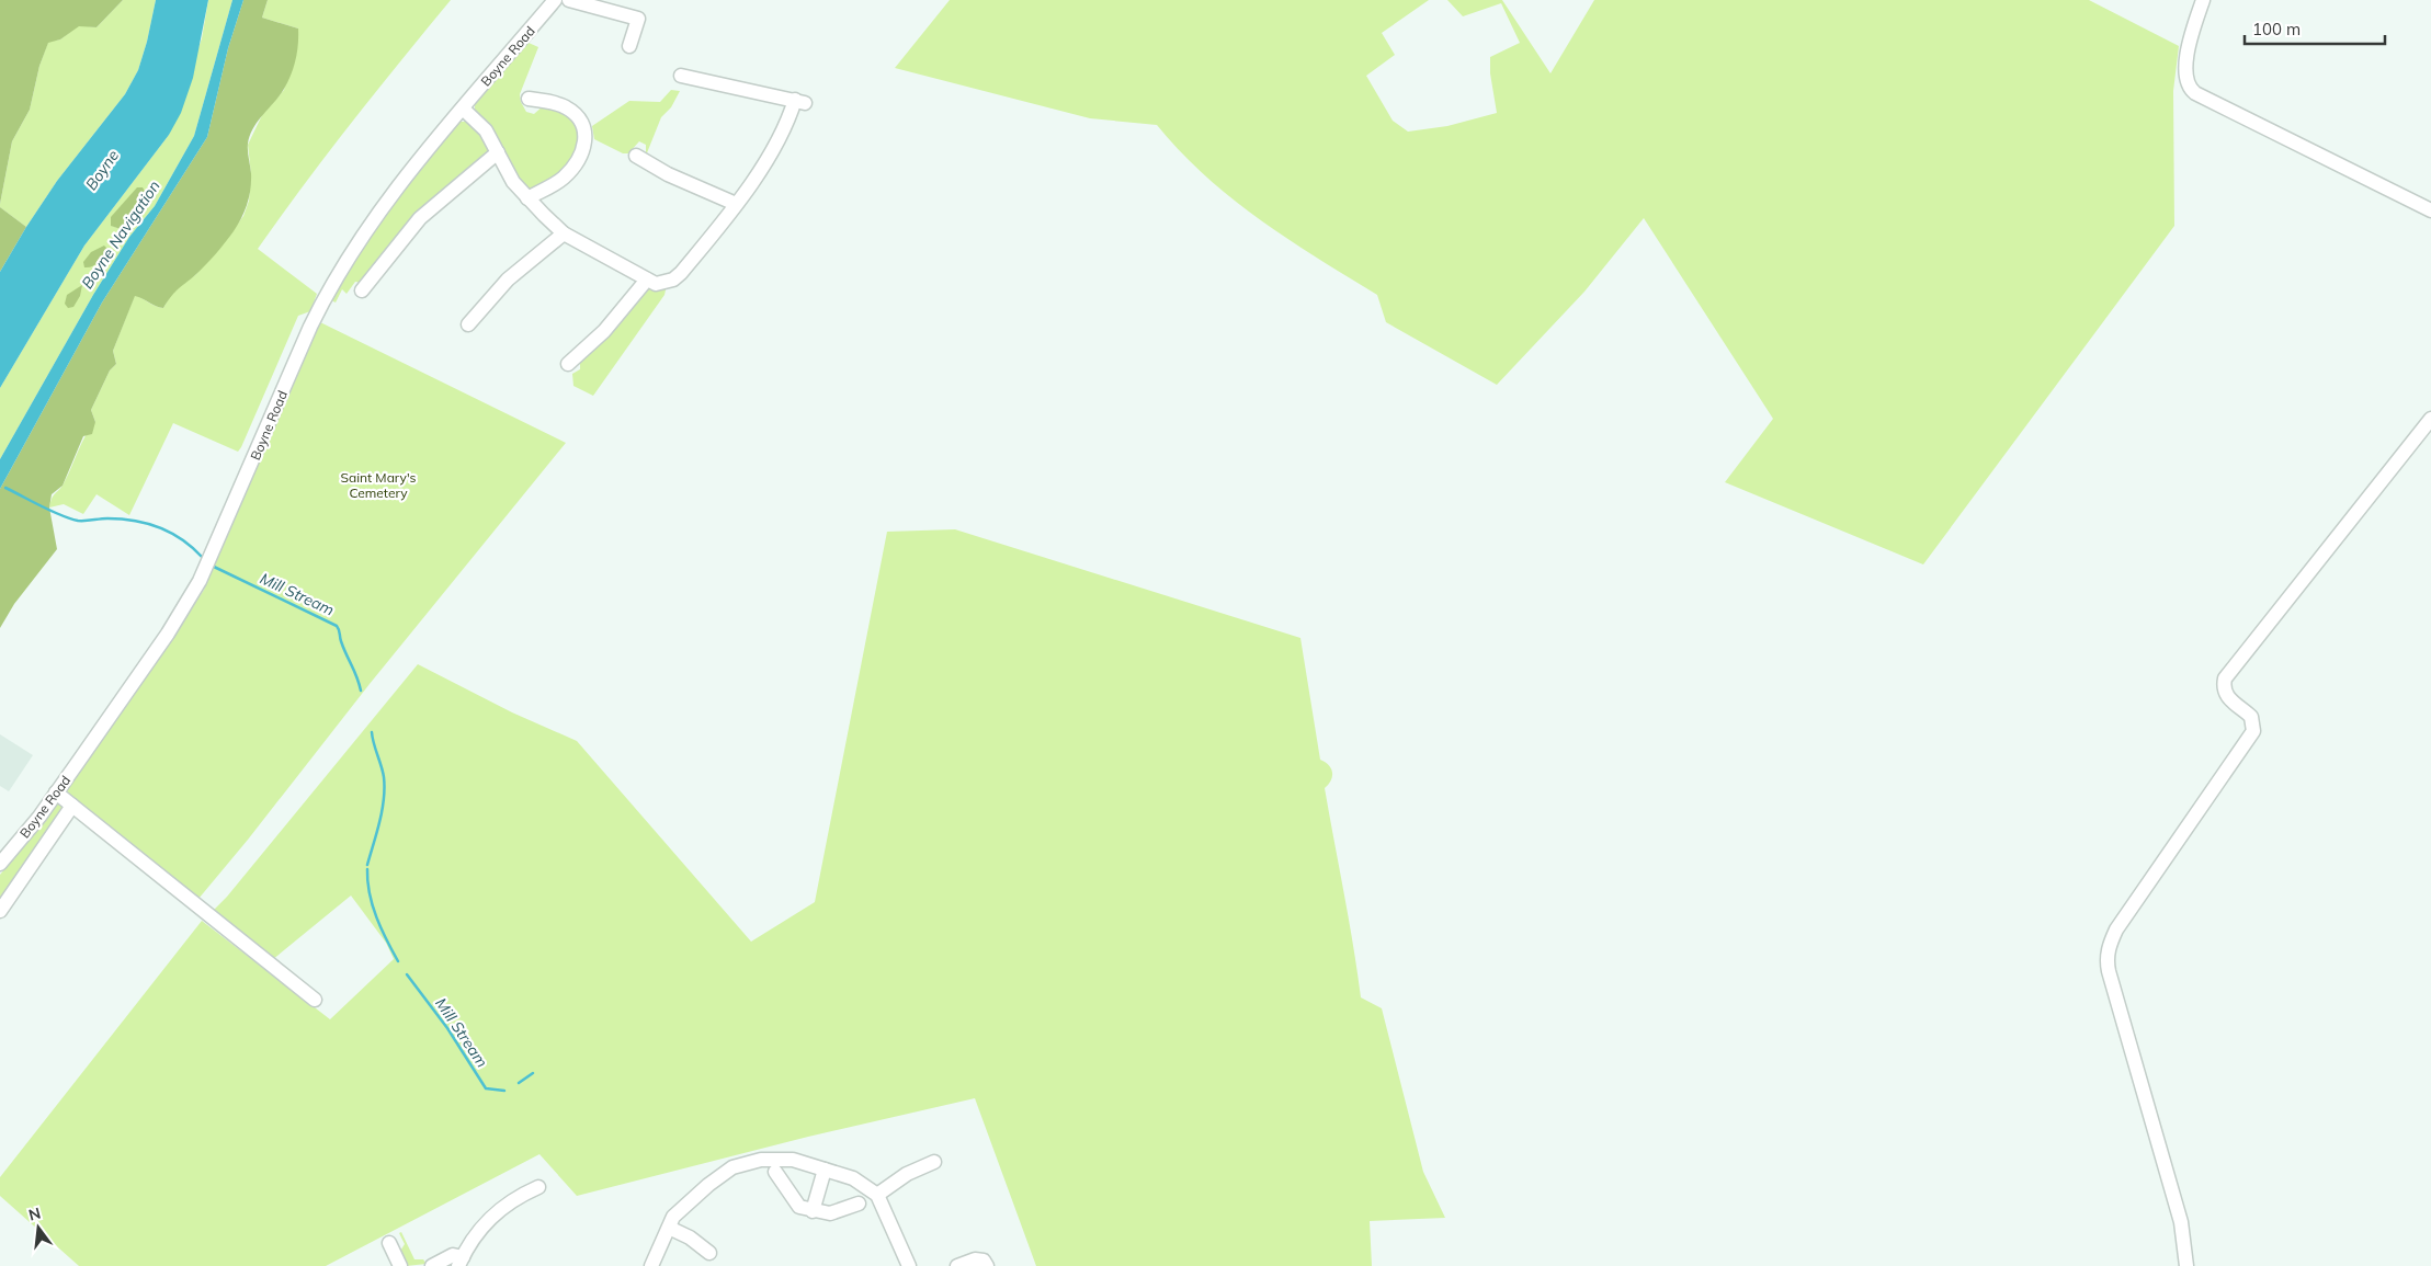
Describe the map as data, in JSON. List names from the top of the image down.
{
  "streets": {
    "street": ["Boyne Road"]
  },
  "water": ["Boyne", "Boyne Navigation", "Mill Stream"],
  "parks": ["Saint Mary's Cemetery"],
  "scale_bar": "100 m",
  "north": "top"
}
